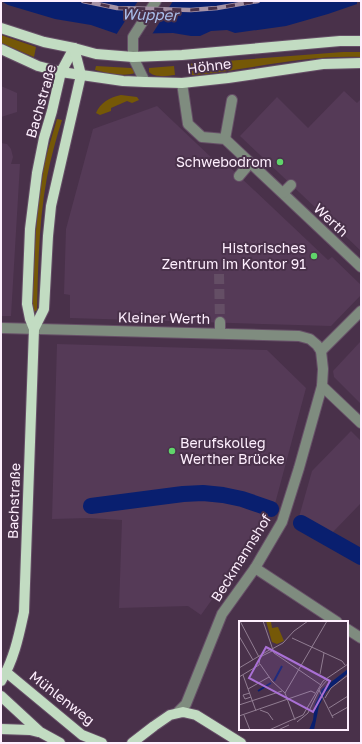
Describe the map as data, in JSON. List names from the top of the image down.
{
  "streets": {
    "main road": ["Höhne", "Bachstraße", "Mühlenweg"],
    "street": ["Werth", "Kleiner Werth", "Beckmannshof"]
  },
  "crossings": [
    ["Höhne", "Bachstraße"],
    ["Bachstraße", "Kleiner Werth"],
    ["Bachstraße", "Mühlenweg"],
    ["Kleiner Werth", "Beckmannshof"]
  ],
  "water": ["Wupper"],
  "places": ["Schwebodrom", "Historisches Zentrum im Kontor 91", "Berufskolleg Werther Brücke"]
}
